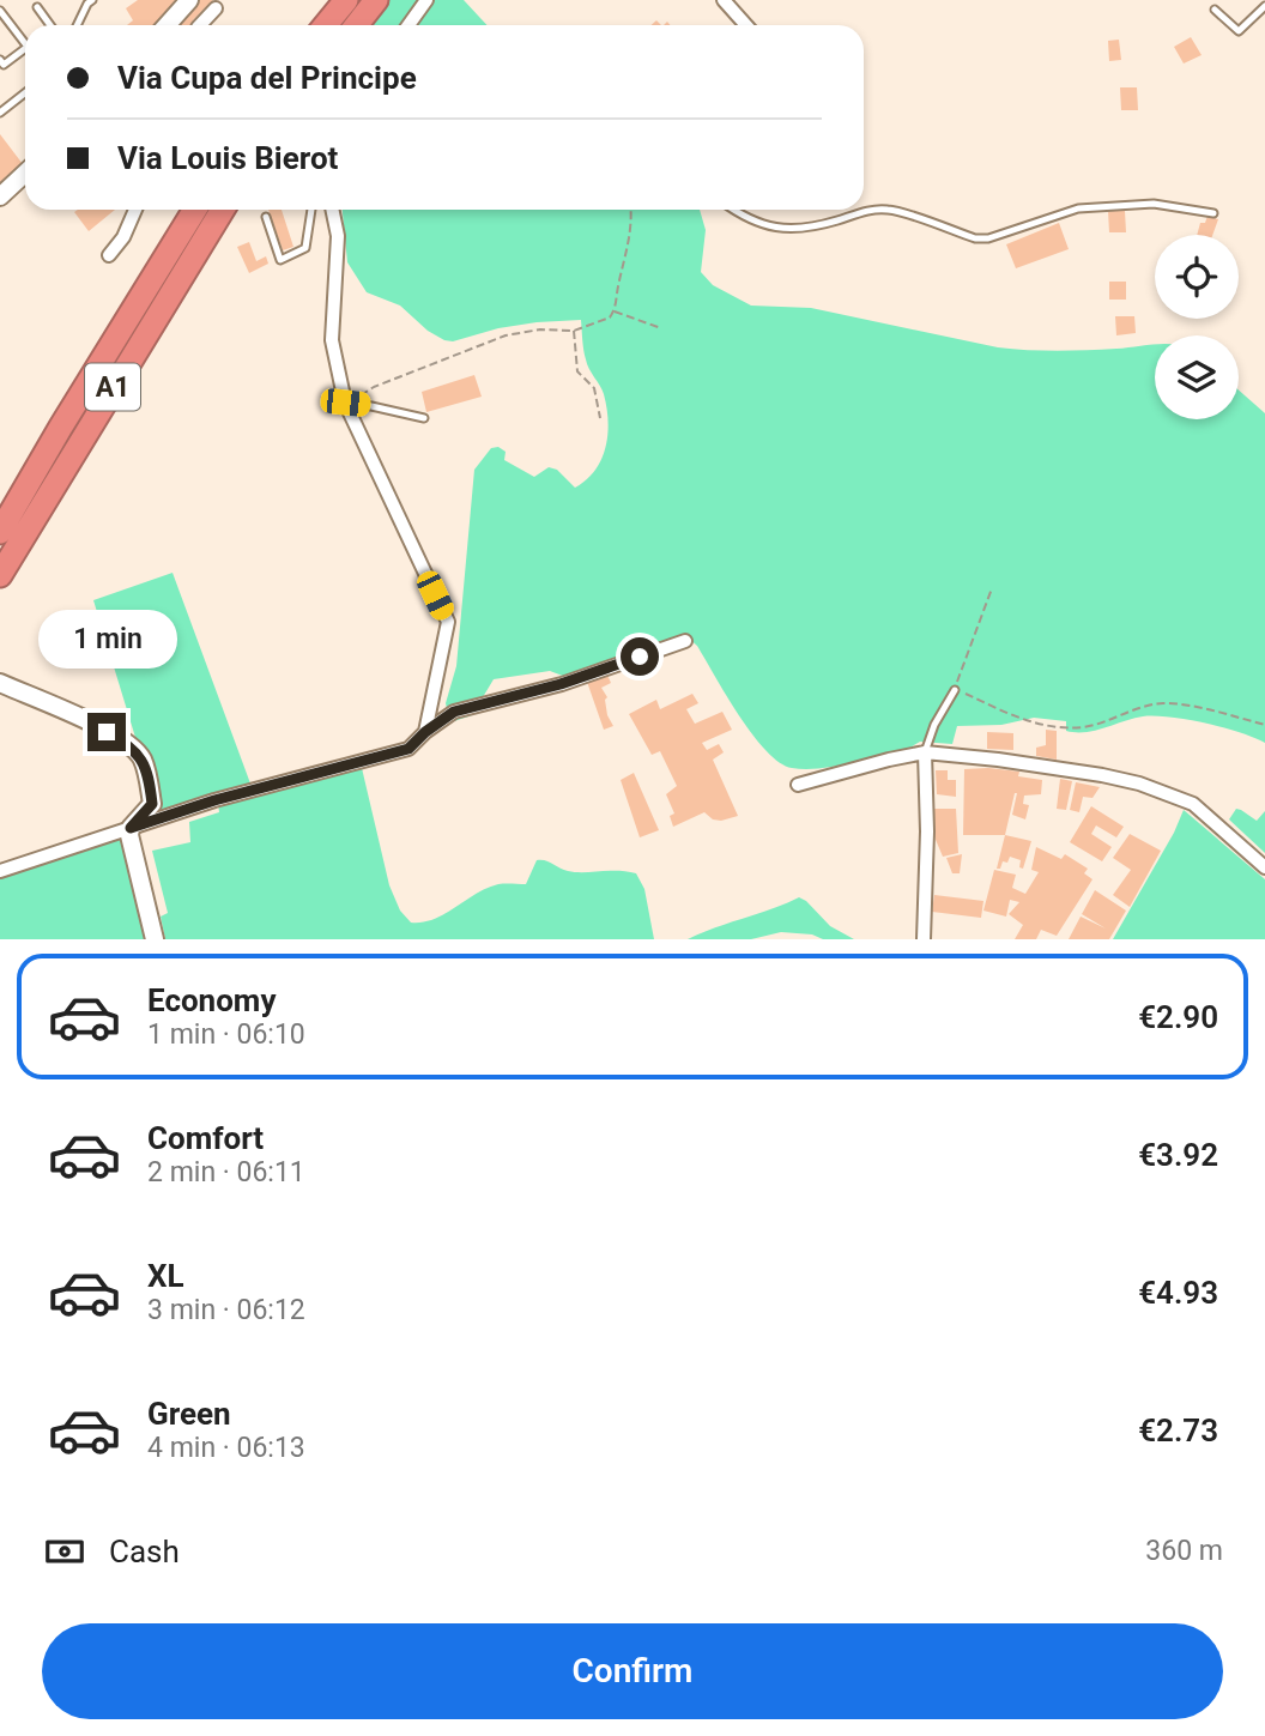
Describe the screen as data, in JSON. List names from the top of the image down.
{
  "streets": {
    "highway": ["A1"]
  },
  "page": {
    "banner": ["Via Cupa del Principe", "Via Louis Bierot"],
    "bubble": "1 min",
    "list": [
      {
        "name": "Economy",
        "note": "1 min · 06:10",
        "value": "€2.90"
      },
      {
        "name": "Comfort",
        "note": "2 min · 06:11",
        "value": "€3.92"
      },
      {
        "name": "XL",
        "note": "3 min · 06:12",
        "value": "€4.93"
      },
      {
        "name": "Green",
        "note": "4 min · 06:13",
        "value": "€2.73"
      }
    ],
    "pay": ["Cash", "360 m"],
    "buttons": "Confirm"
  }
}
